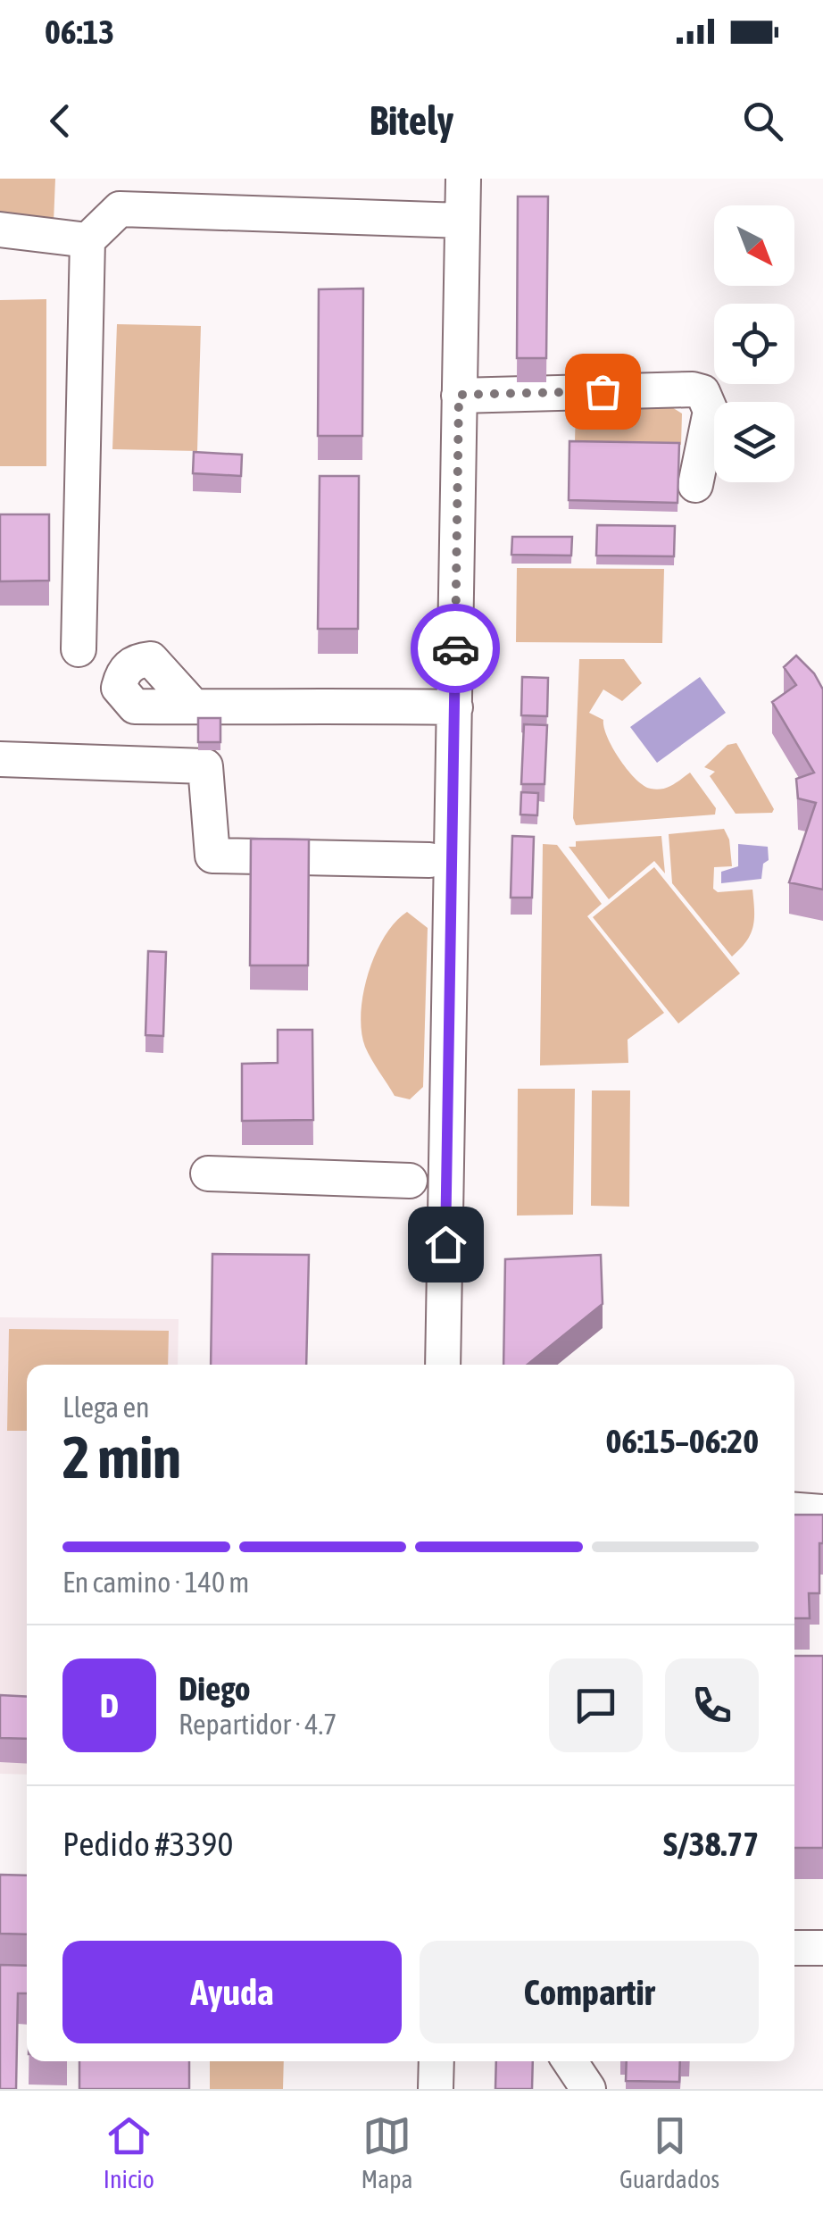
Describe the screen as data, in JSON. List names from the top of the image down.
{
  "north": "bottom right",
  "page": {
    "status": "06:13",
    "header": "Bitely",
    "heading": ["2 min", "Llega en", "06:15–06:20"],
    "panel": [
      "Diego",
      "Repartidor · 4.7",
      "Pedido #3390",
      "S/38.77"
    ],
    "bar": "En camino · 140 m",
    "round": "D",
    "buttons": ["Ayuda", "Compartir"],
    "tabs": ["Inicio", "Mapa", "Guardados"]
  }
}
